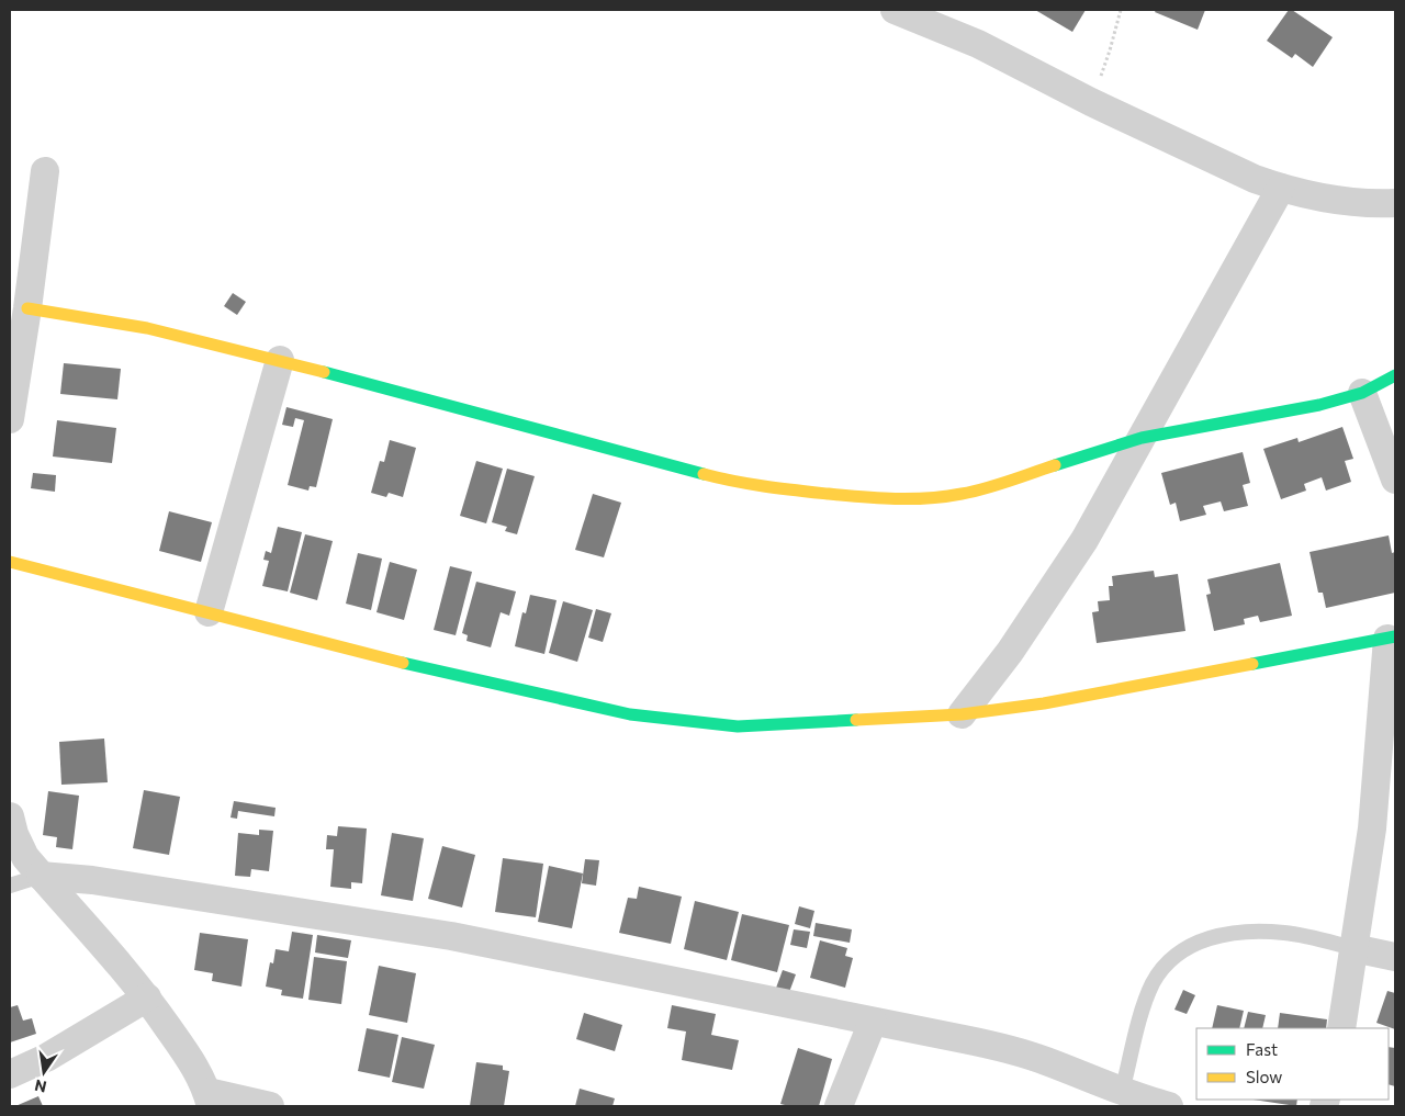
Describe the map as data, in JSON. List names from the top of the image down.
{
  "legend": ["Fast", "Slow"],
  "north": "bottom"
}
